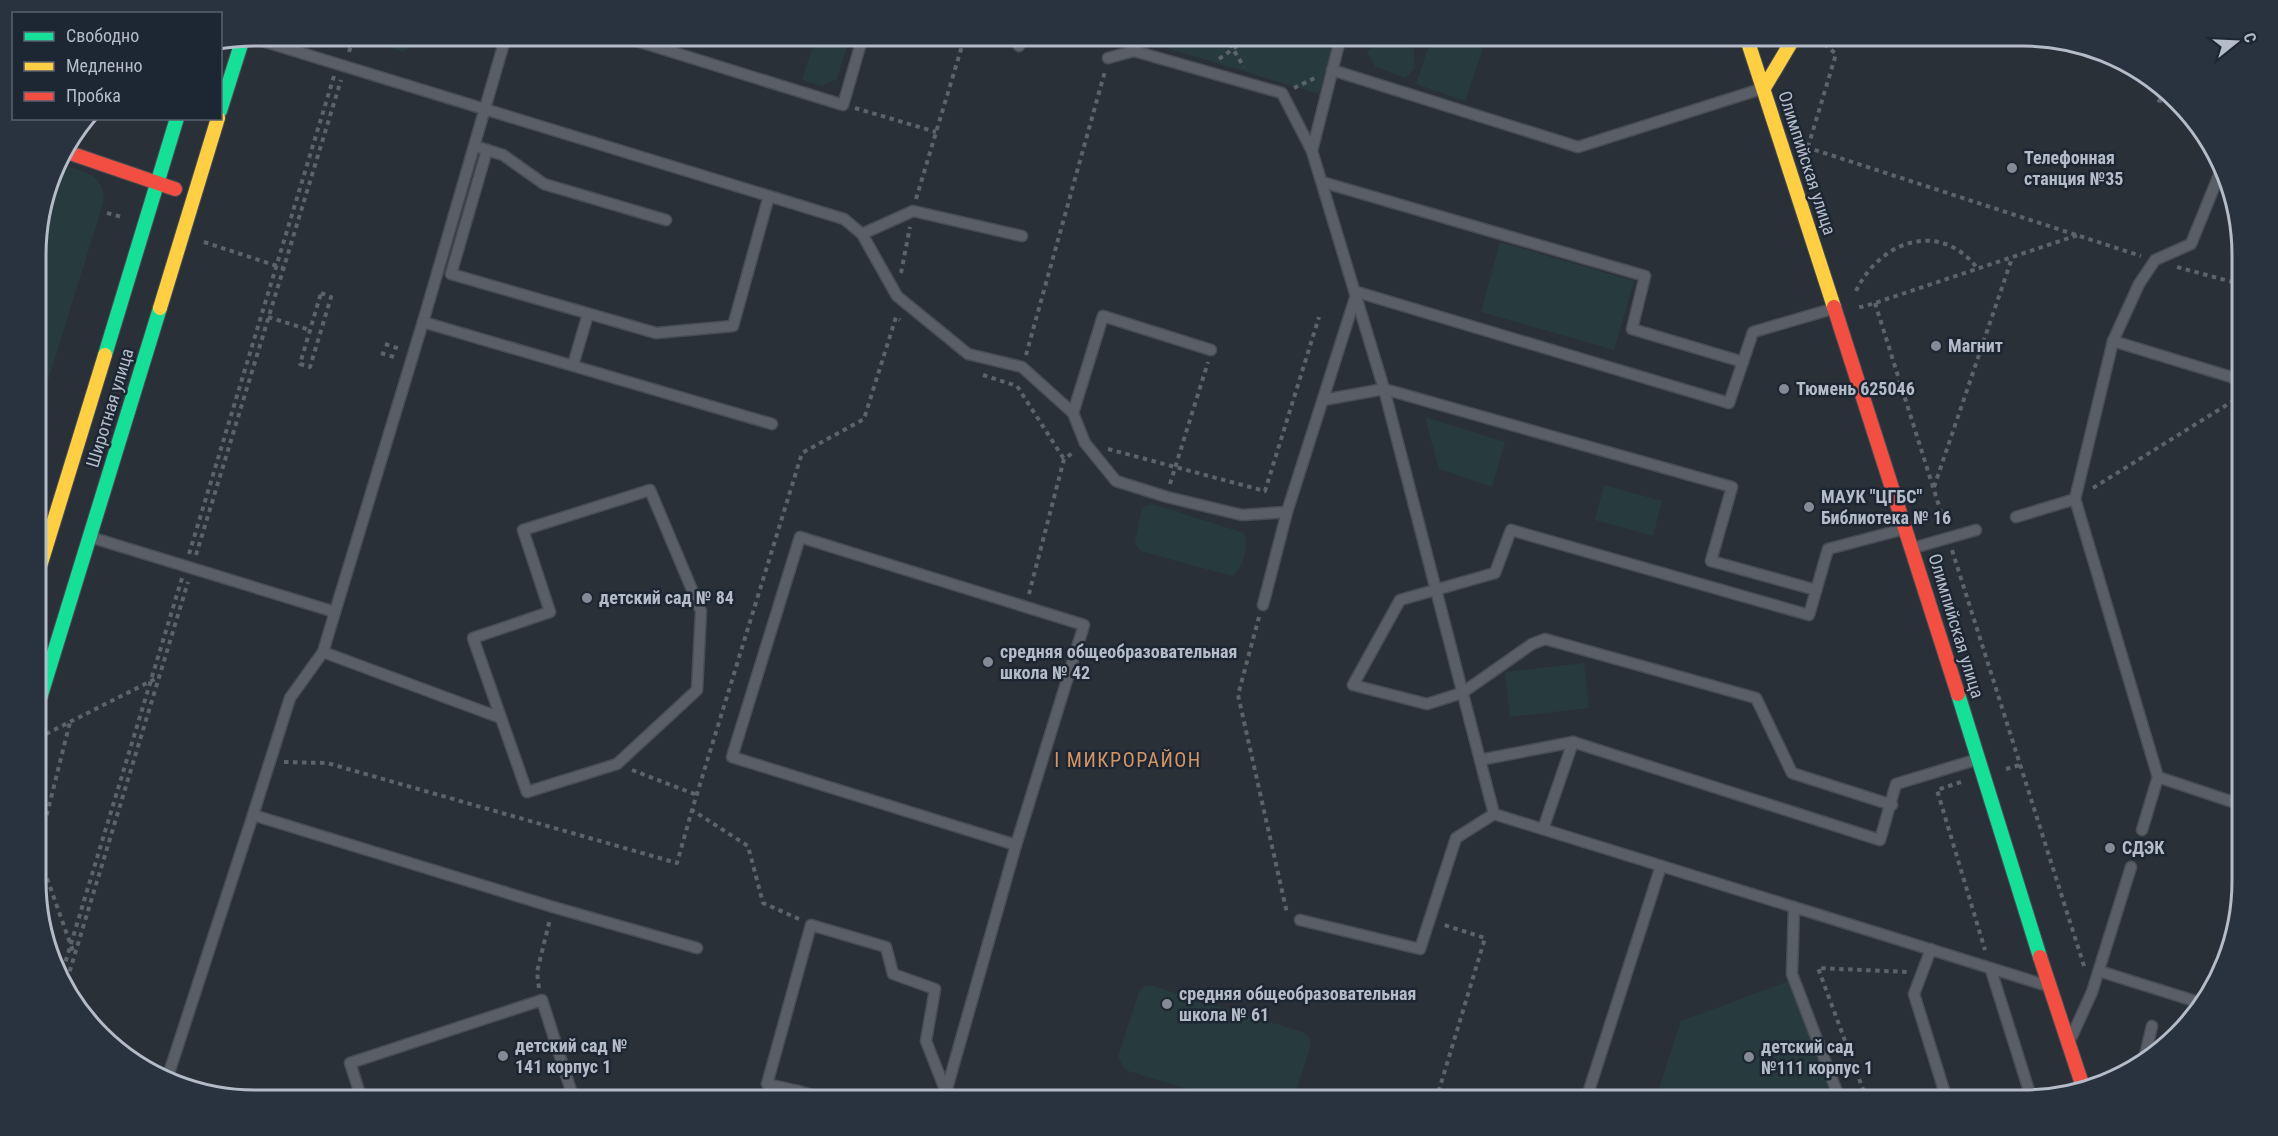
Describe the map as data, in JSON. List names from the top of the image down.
{
  "streets": {
    "street": ["Олимпийская улица", "Широтная улица"]
  },
  "districts": ["I МИКРОРАЙОН"],
  "places": [
    "Телефонная станция №35",
    "Магнит",
    "Тюмень 625046",
    "МАУК \"ЦГБС\" Библиотека № 16",
    "детский сад № 84",
    "средняя общеобразовательная школа № 42",
    "СДЭК",
    "средняя общеобразовательная школа № 61",
    "детский сад № 141 корпус 1",
    "детский сад №111 корпус 1"
  ],
  "legend": ["Свободно", "Медленно", "Пробка"],
  "north": "right"
}
